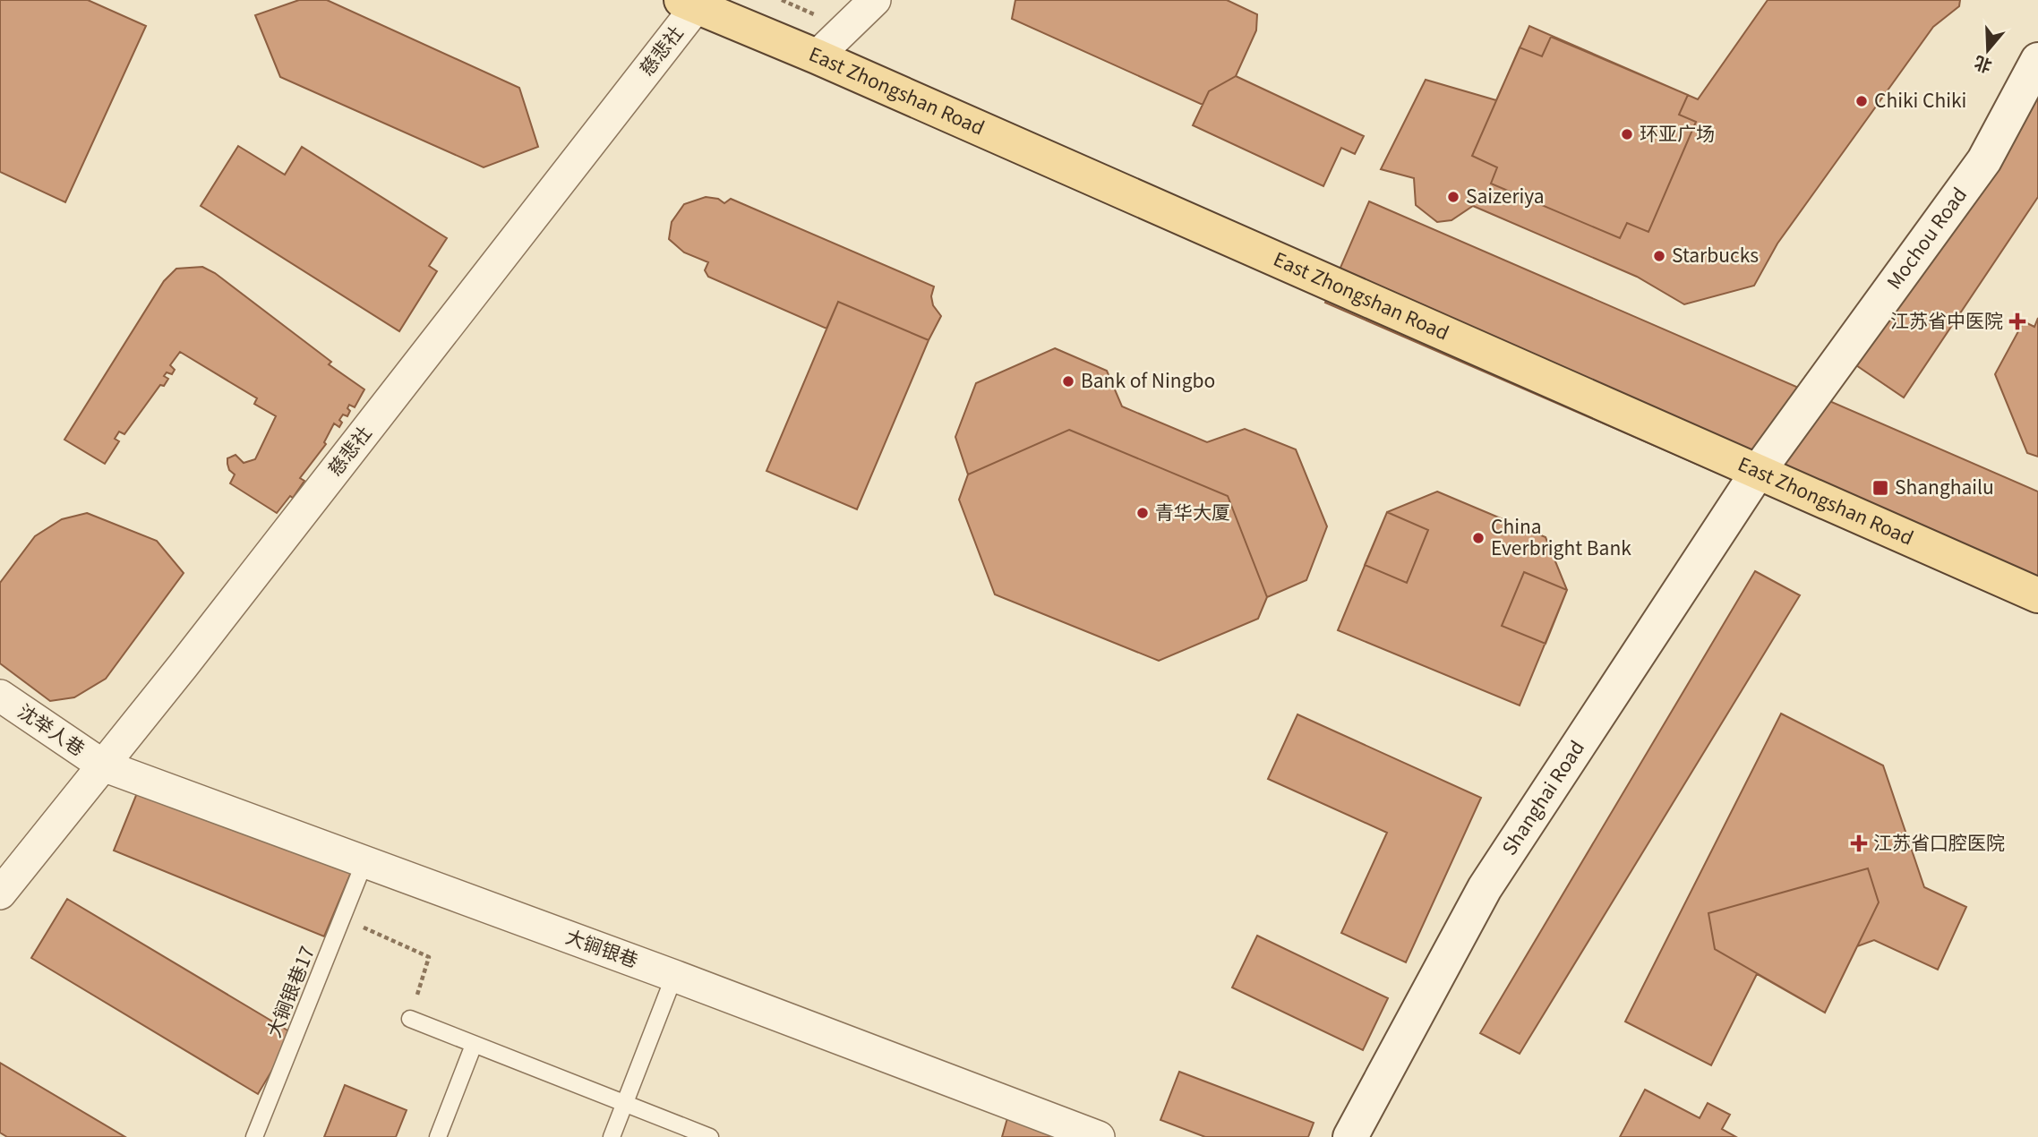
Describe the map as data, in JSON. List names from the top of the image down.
{
  "streets": {
    "main road": ["East Zhongshan Road", "Mochou Road", "Shanghai Road"],
    "street": ["慈悲社", "沈举人巷", "大锏银巷"],
    "lane": ["大锏银巷17"]
  },
  "crossings": [
    ["慈悲社", "East Zhongshan Road"],
    ["慈悲社", "沈举人巷"],
    ["慈悲社", "大锏银巷"],
    ["East Zhongshan Road", "Mochou Road"],
    ["East Zhongshan Road", "Shanghai Road"],
    ["Mochou Road", "Shanghai Road"],
    ["沈举人巷", "大锏银巷"],
    ["大锏银巷", "大锏银巷17"]
  ],
  "places": {
    "other": [
      "Chiki Chiki",
      "环亚广场",
      "Saizeriya",
      "Starbucks",
      "Bank of Ningbo",
      "青华大厦",
      "China Everbright Bank"
    ],
    "health": ["江苏省中医院", "江苏省口腔医院"],
    "transit": ["Shanghailu"]
  },
  "north": "bottom"
}
